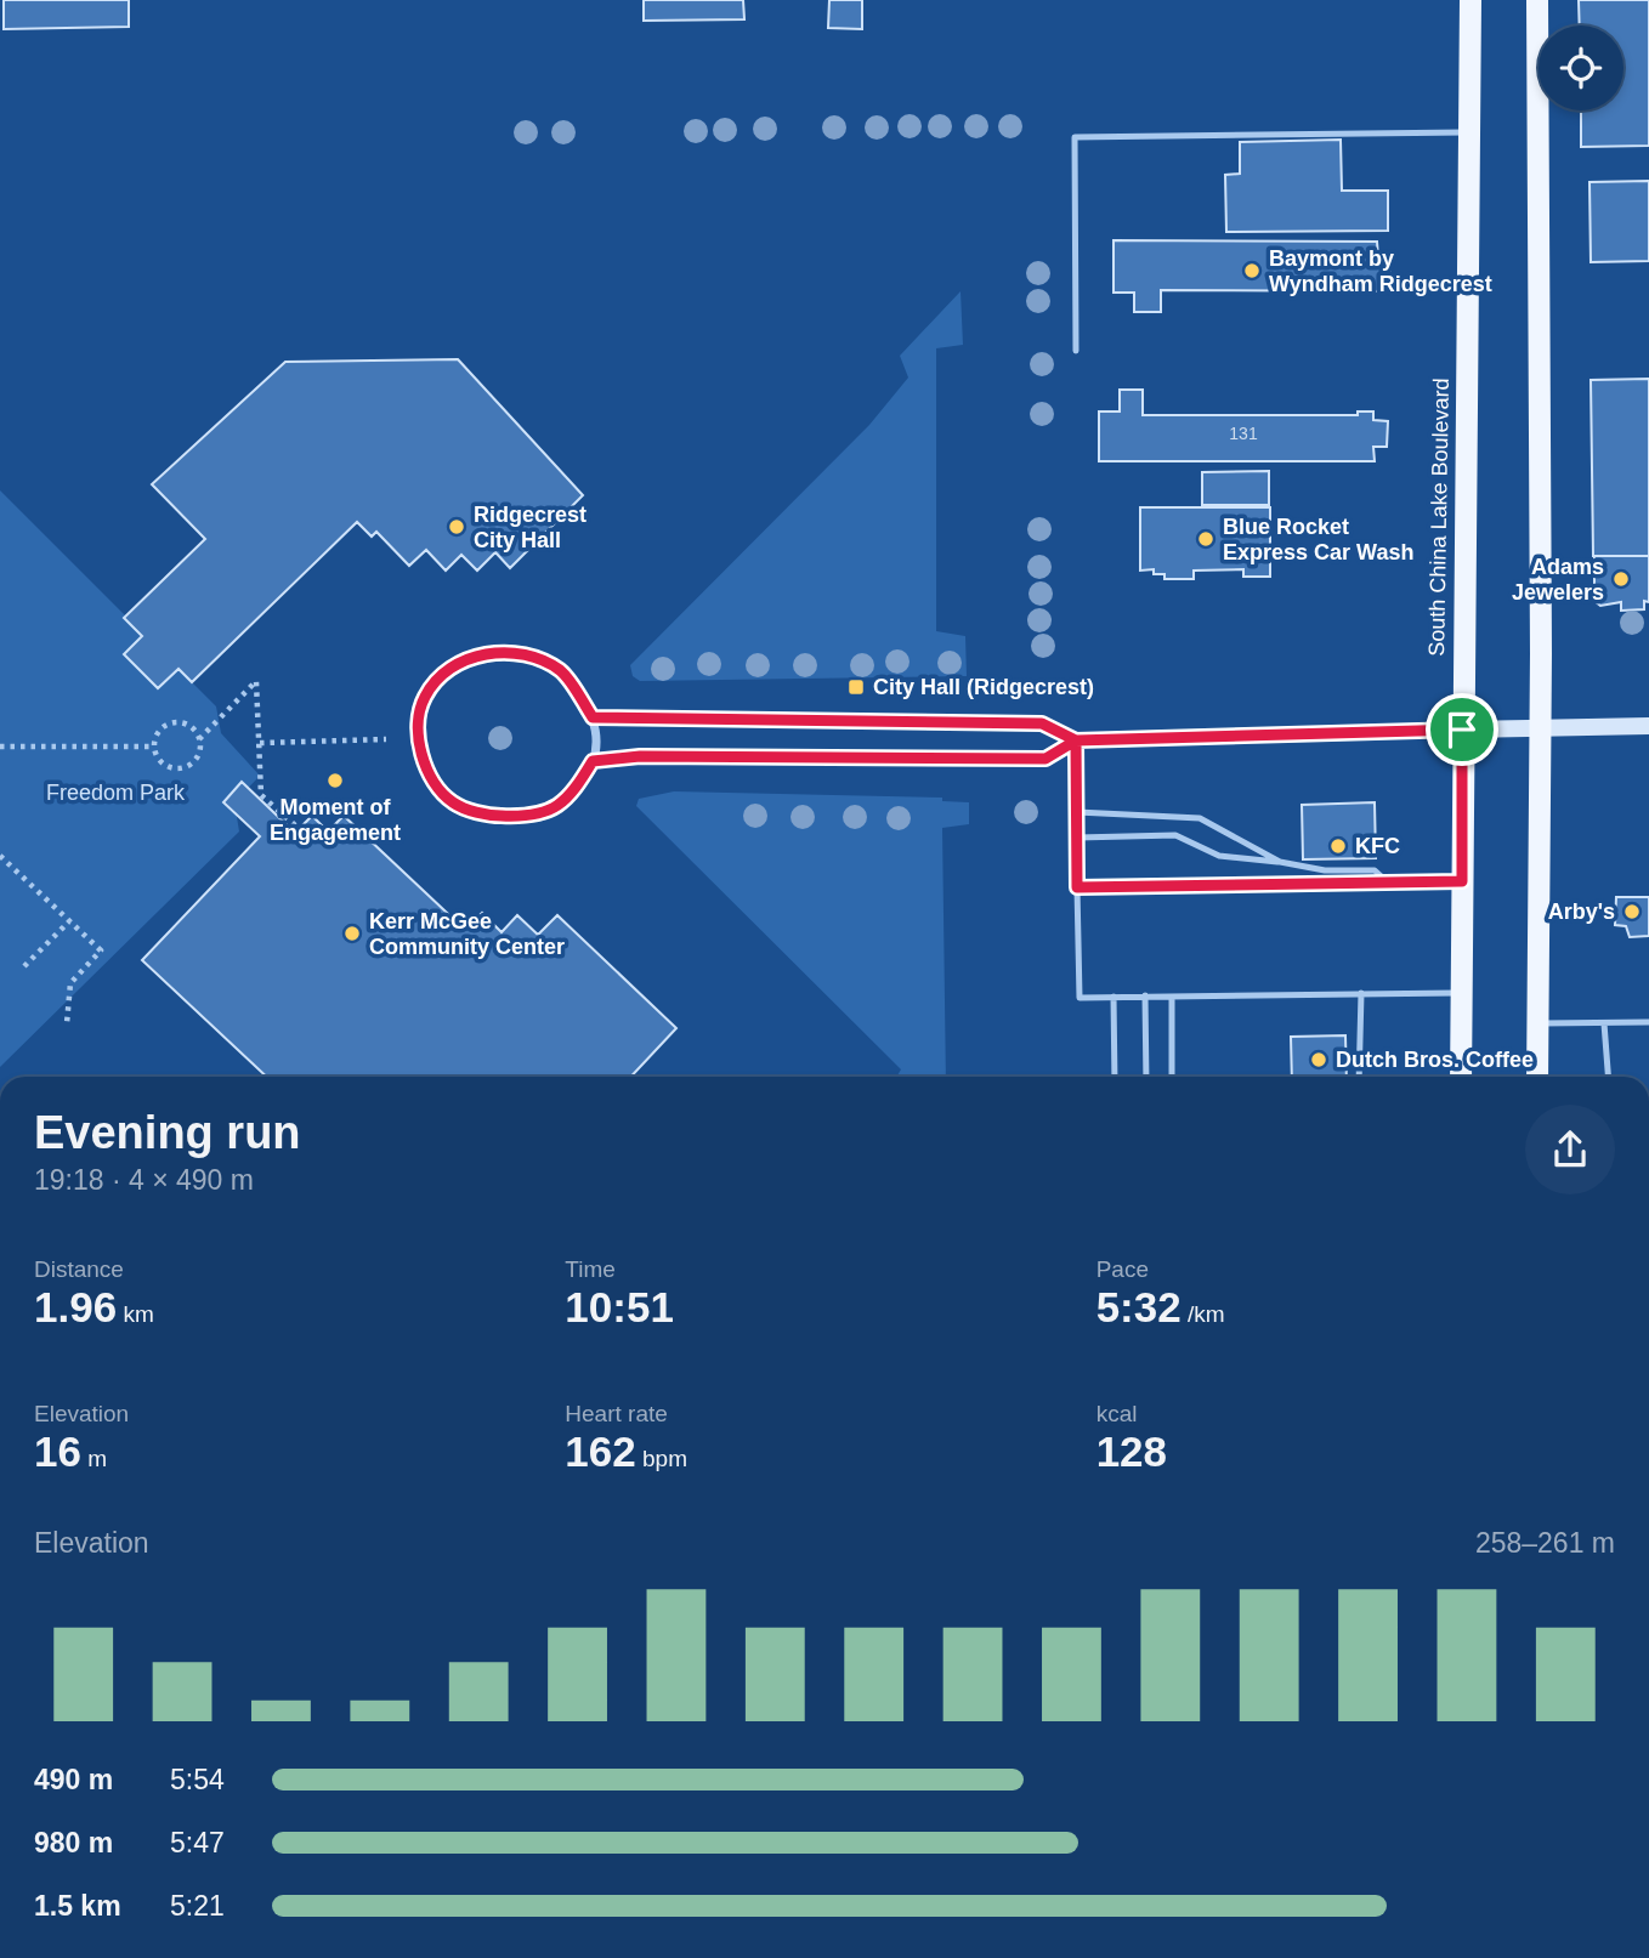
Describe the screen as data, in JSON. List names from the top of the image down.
{
  "streets": {
    "main road": ["South China Lake Boulevard"]
  },
  "parks": ["Freedom Park"],
  "places": {
    "other": [
      "Baymont by Wyndham Ridgecrest",
      "Ridgecrest City Hall",
      "Blue Rocket Express Car Wash",
      "Adams Jewelers",
      "Moment of Engagement",
      "KFC",
      "Arby's",
      "Kerr McGee Community Center",
      "Dutch Bros. Coffee"
    ],
    "transit": ["City Hall (Ridgecrest)"]
  },
  "house_numbers": ["131"],
  "page": {
    "heading": ["Evening run", "19:18 · 4 × 490 m"],
    "stats": [
      ["Distance", "1.96 km"],
      ["Time", "10:51"],
      ["Pace", "5:32 /km"],
      ["Elevation", "16 m"],
      ["Heart rate", "162 bpm"],
      ["kcal", "128"]
    ],
    "chart": ["Elevation", "258–261 m"],
    "list": [
      {
        "name": "490 m",
        "note": "5:54"
      },
      {
        "name": "980 m",
        "note": "5:47"
      },
      {
        "name": "1.5 km",
        "note": "5:21"
      }
    ]
  }
}
